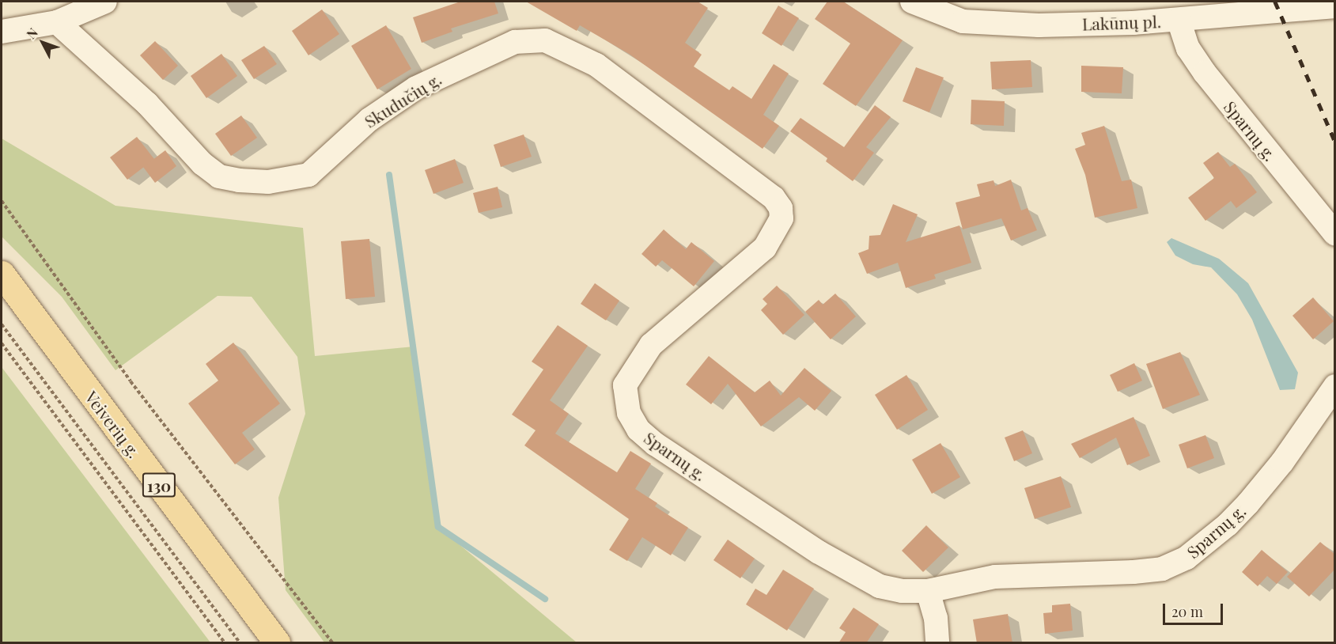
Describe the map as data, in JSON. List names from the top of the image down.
{
  "streets": {
    "main road": ["Veiverių g.", "130"],
    "street": ["Lakūnų pl.", "Skudučių g.", "Sparnų g."]
  },
  "crossings": [
    ["Lakūnų pl.", "Sparnų g."],
    ["Skudučių g.", "Sparnų g."]
  ],
  "scale_bar": "20 m",
  "north": "top left"
}
